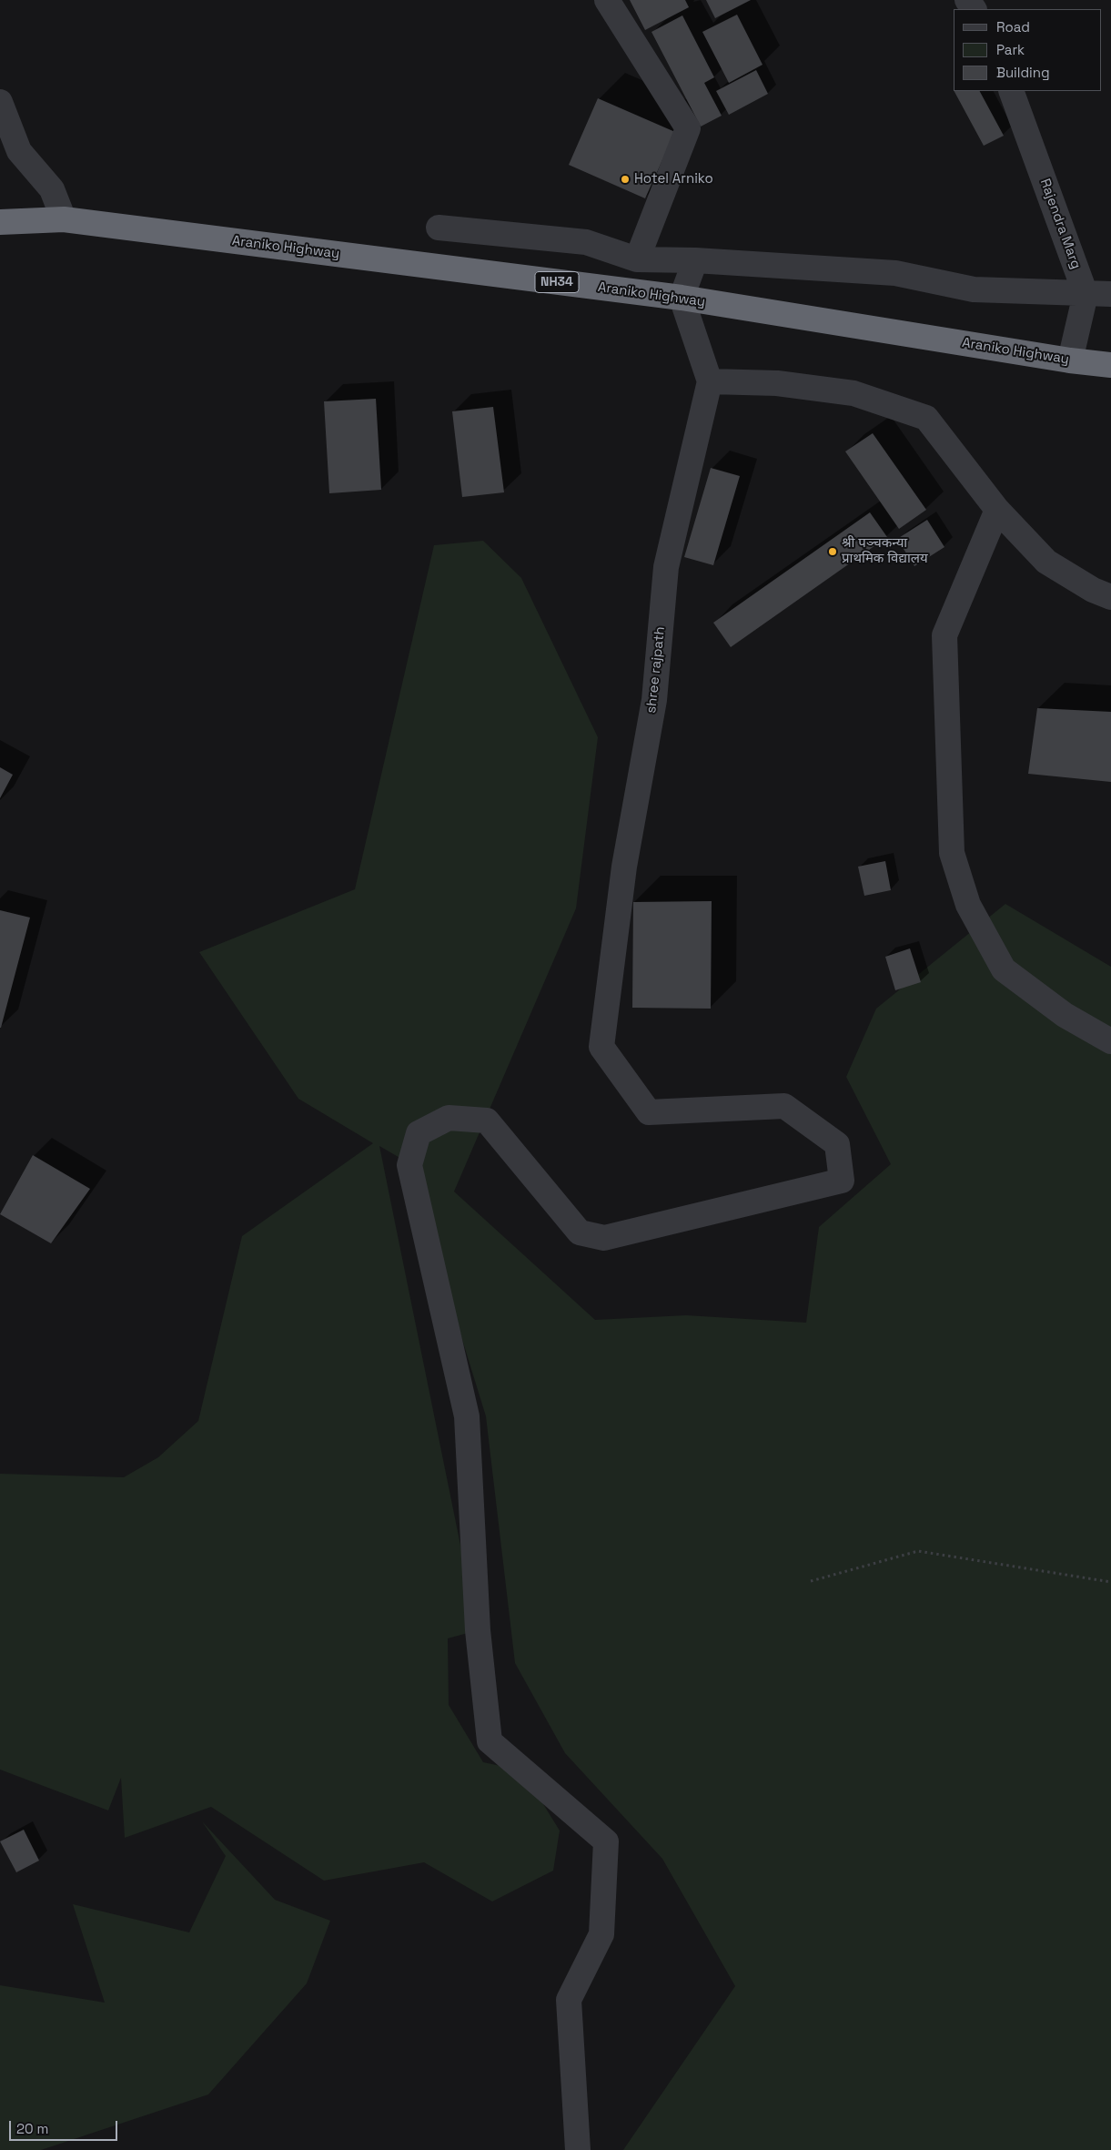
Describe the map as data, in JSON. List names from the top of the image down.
{
  "streets": {
    "highway": ["Araniko Highway", "NH34"],
    "street": ["Rajendra Marg", "shree rajpath"]
  },
  "places": ["Hotel Arniko", "श्री पञ्चकन्या प्राथमिक विद्यालय"],
  "legend": ["Road", "Park", "Building"],
  "scale_bar": "20 m"
}
